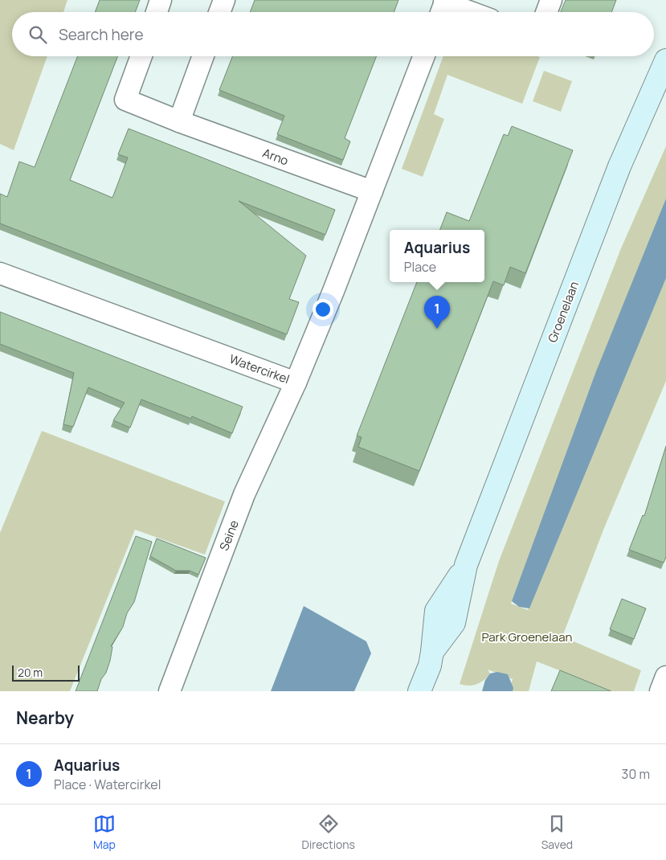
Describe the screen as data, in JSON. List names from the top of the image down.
{
  "streets": {
    "street": [
      "Arno",
      "Groenelaan",
      "Watercirkel",
      "Seine"
    ]
  },
  "crossings": [
    ["Arno", "Watercirkel"],
    ["Watercirkel", "Seine"]
  ],
  "parks": ["Park Groenelaan"],
  "scale_bar": "20 m",
  "page": {
    "search": "Search here",
    "popup": ["Aquarius", "Place"],
    "pins": "1",
    "scale": "20 m",
    "heading": "Nearby",
    "list": [
      {
        "mark": "1",
        "name": "Aquarius",
        "note": "Place · Watercirkel",
        "value": "30 m"
      }
    ],
    "nav": ["Map", "Directions", "Saved"]
  }
}
